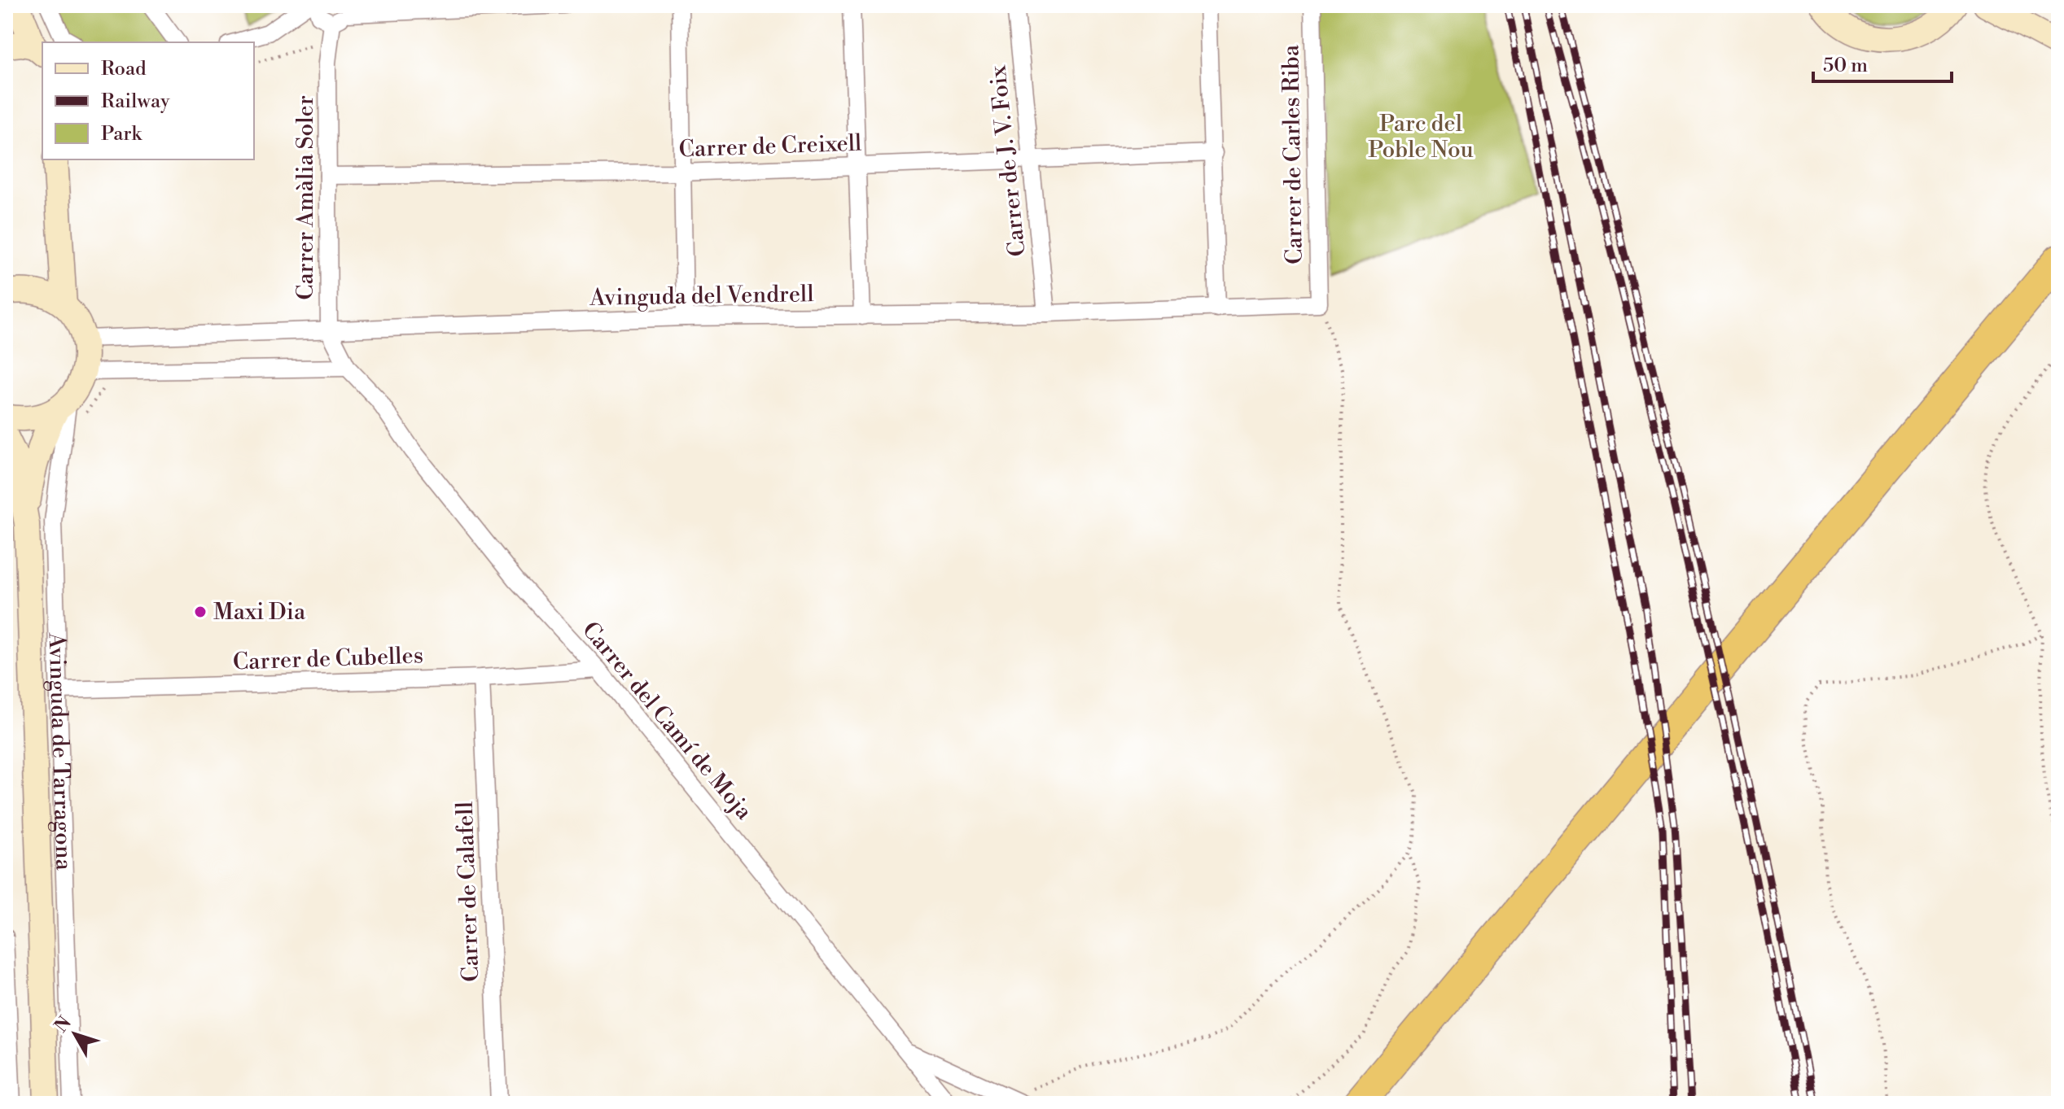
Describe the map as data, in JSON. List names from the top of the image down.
{
  "streets": {
    "street": [
      "Carrer de Creixell",
      "Carrer de Carles Riba",
      "Carrer de J. V. Foix",
      "Carrer Amàlia Soler",
      "Avinguda del Vendrell",
      "Carrer de Cubelles",
      "Carrer del Camí de Moja",
      "Avinguda de Tarragona",
      "Carrer de Calafell"
    ]
  },
  "crossings": [
    ["Carrer de Creixell", "Carrer de J. V. Foix"],
    ["Carrer de Creixell", "Carrer Amàlia Soler"],
    ["Carrer de Carles Riba", "Avinguda del Vendrell"],
    ["Carrer de J. V. Foix", "Avinguda del Vendrell"],
    ["Carrer Amàlia Soler", "Avinguda del Vendrell"],
    ["Carrer Amàlia Soler", "Carrer del Camí de Moja"],
    ["Carrer de Cubelles", "Carrer del Camí de Moja"],
    ["Carrer de Cubelles", "Avinguda de Tarragona"],
    ["Carrer de Cubelles", "Carrer de Calafell"]
  ],
  "parks": ["Parc del Poble Nou"],
  "places": ["Maxi Dia"],
  "legend": ["Road", "Railway", "Park"],
  "scale_bar": "50 m",
  "north": "top left"
}
